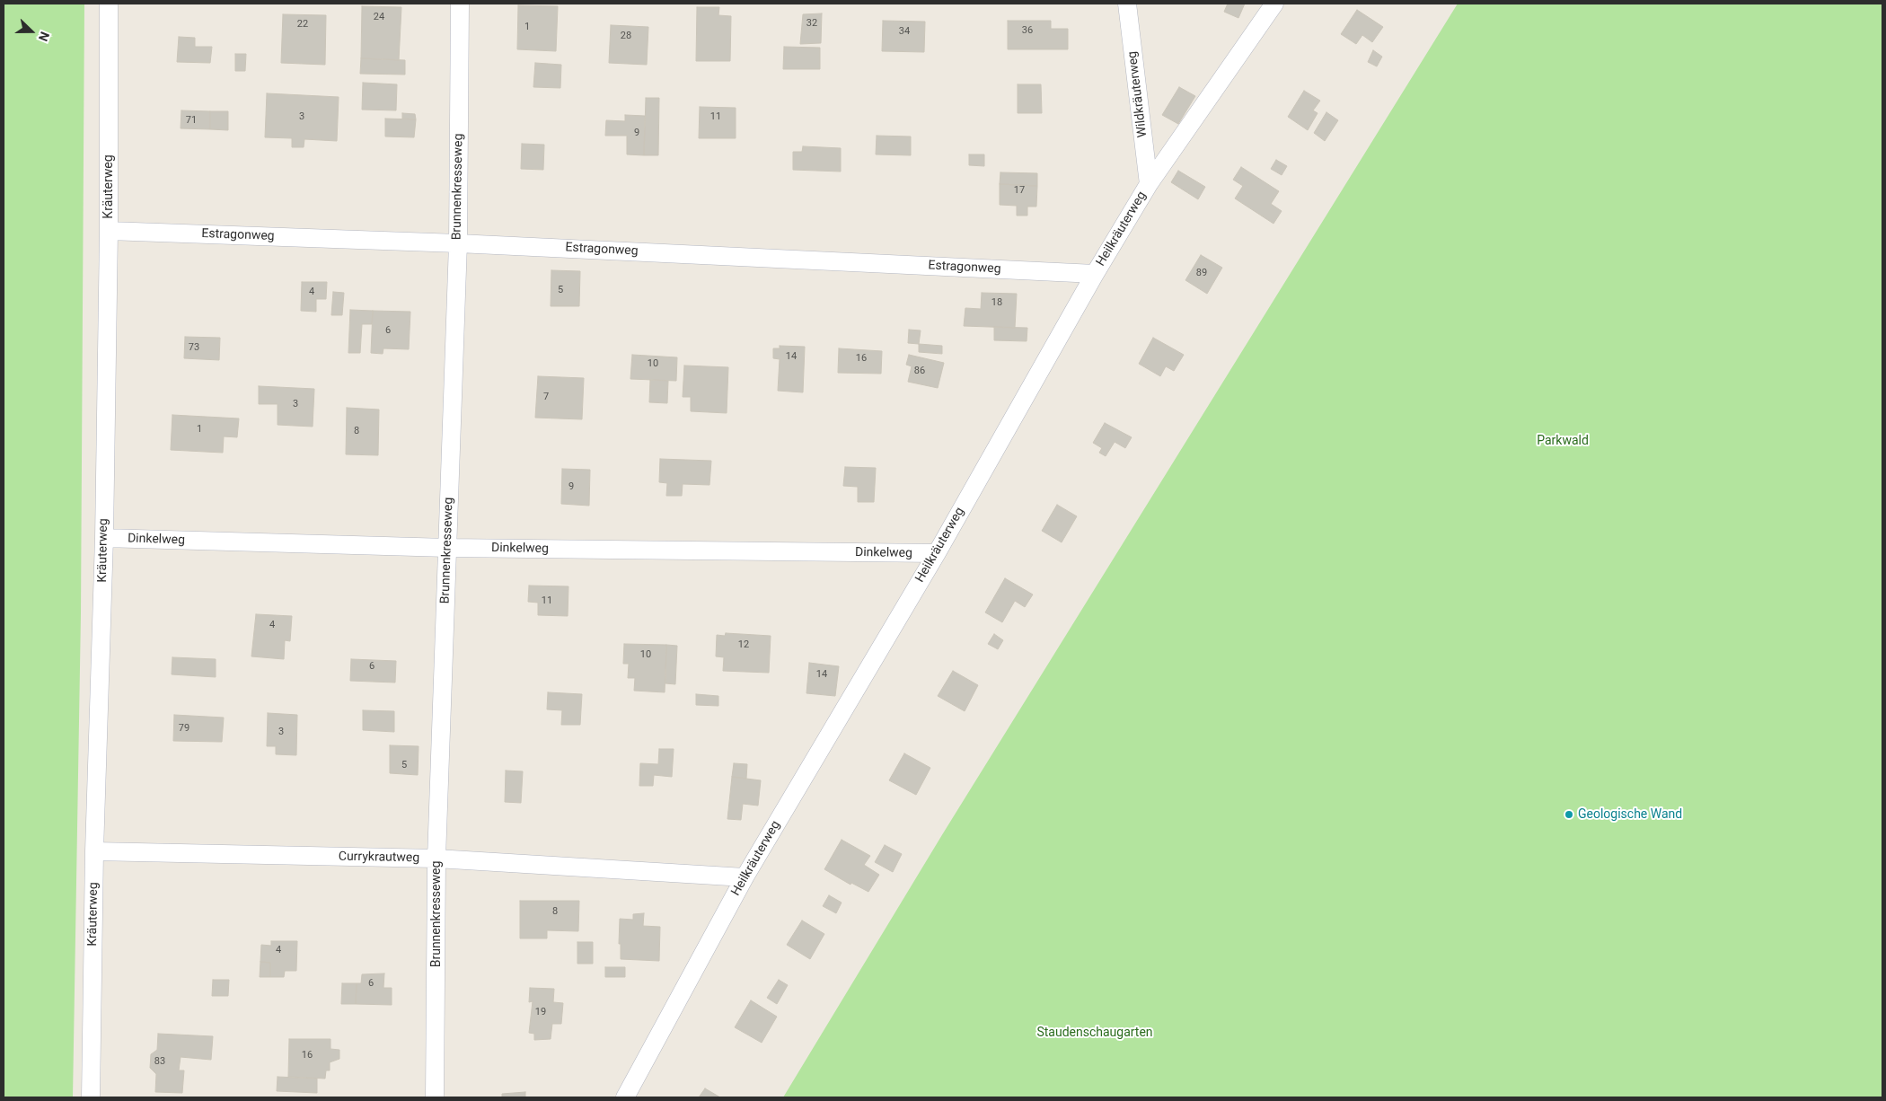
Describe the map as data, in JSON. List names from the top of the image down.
{
  "streets": {
    "lane": [
      "Wildkräuterweg",
      "Kräuterweg",
      "Brunnenkresseweg",
      "Heilkräuterweg",
      "Estragonweg",
      "Dinkelweg",
      "Currykrautweg"
    ]
  },
  "crossings": [
    ["Wildkräuterweg", "Heilkräuterweg"],
    ["Kräuterweg", "Estragonweg"],
    ["Kräuterweg", "Dinkelweg"],
    ["Kräuterweg", "Currykrautweg"],
    ["Brunnenkresseweg", "Estragonweg"],
    ["Brunnenkresseweg", "Dinkelweg"],
    ["Brunnenkresseweg", "Currykrautweg"],
    ["Heilkräuterweg", "Estragonweg"],
    ["Heilkräuterweg", "Dinkelweg"],
    ["Heilkräuterweg", "Currykrautweg"]
  ],
  "parks": ["Parkwald", "Staudenschaugarten"],
  "places": ["Geologische Wand"],
  "house_numbers": [
    "24",
    "32",
    "22",
    "1",
    "36",
    "34",
    "28",
    "3",
    "11",
    "71",
    "9",
    "17",
    "89",
    "5",
    "4",
    "18",
    "6",
    "73",
    "14",
    "16",
    "10",
    "86",
    "7",
    "3",
    "1",
    "8",
    "9",
    "11",
    "4",
    "12",
    "10",
    "6",
    "14",
    "79",
    "3",
    "5",
    "8",
    "4",
    "6",
    "19",
    "16",
    "83"
  ],
  "north": "right"
}
